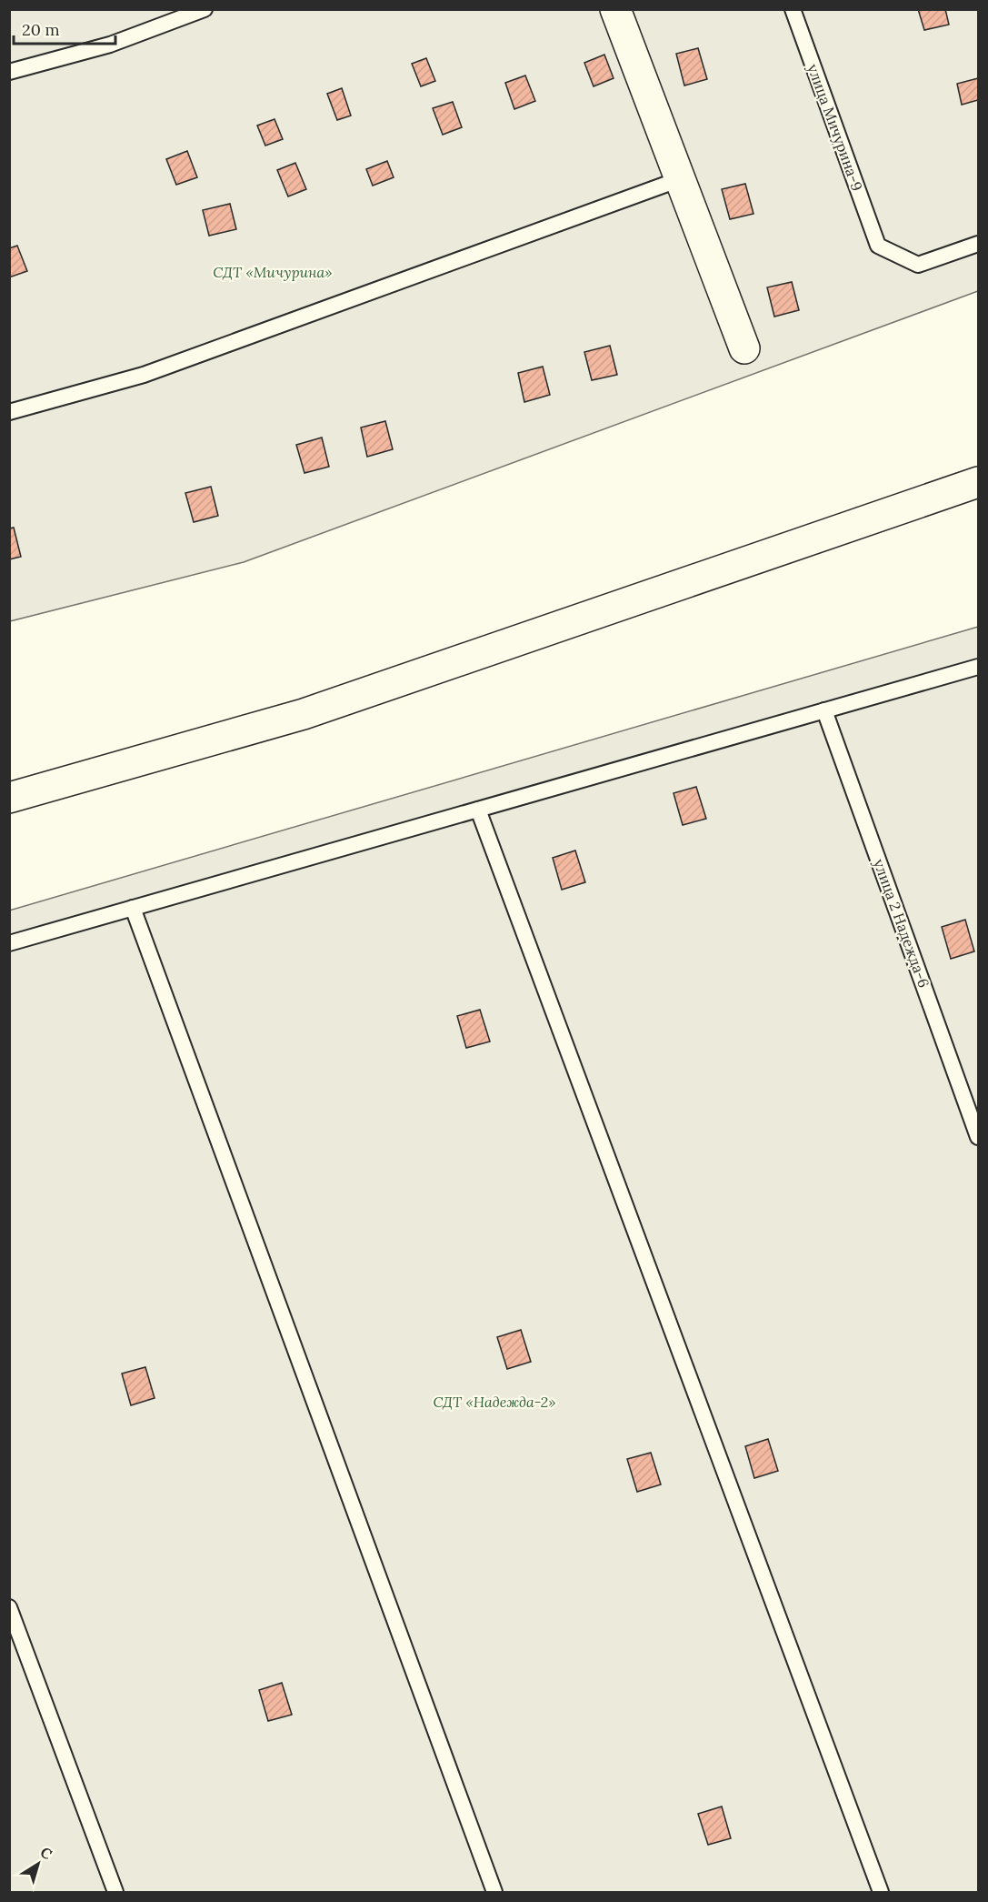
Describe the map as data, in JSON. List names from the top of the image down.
{
  "streets": {
    "lane": ["улица Мичурина-9", "улица 2 Надежда-6"]
  },
  "parks": ["СДТ «Мичурина»", "СДТ «Надежда-2»"],
  "scale_bar": "20 m",
  "north": "top right"
}
